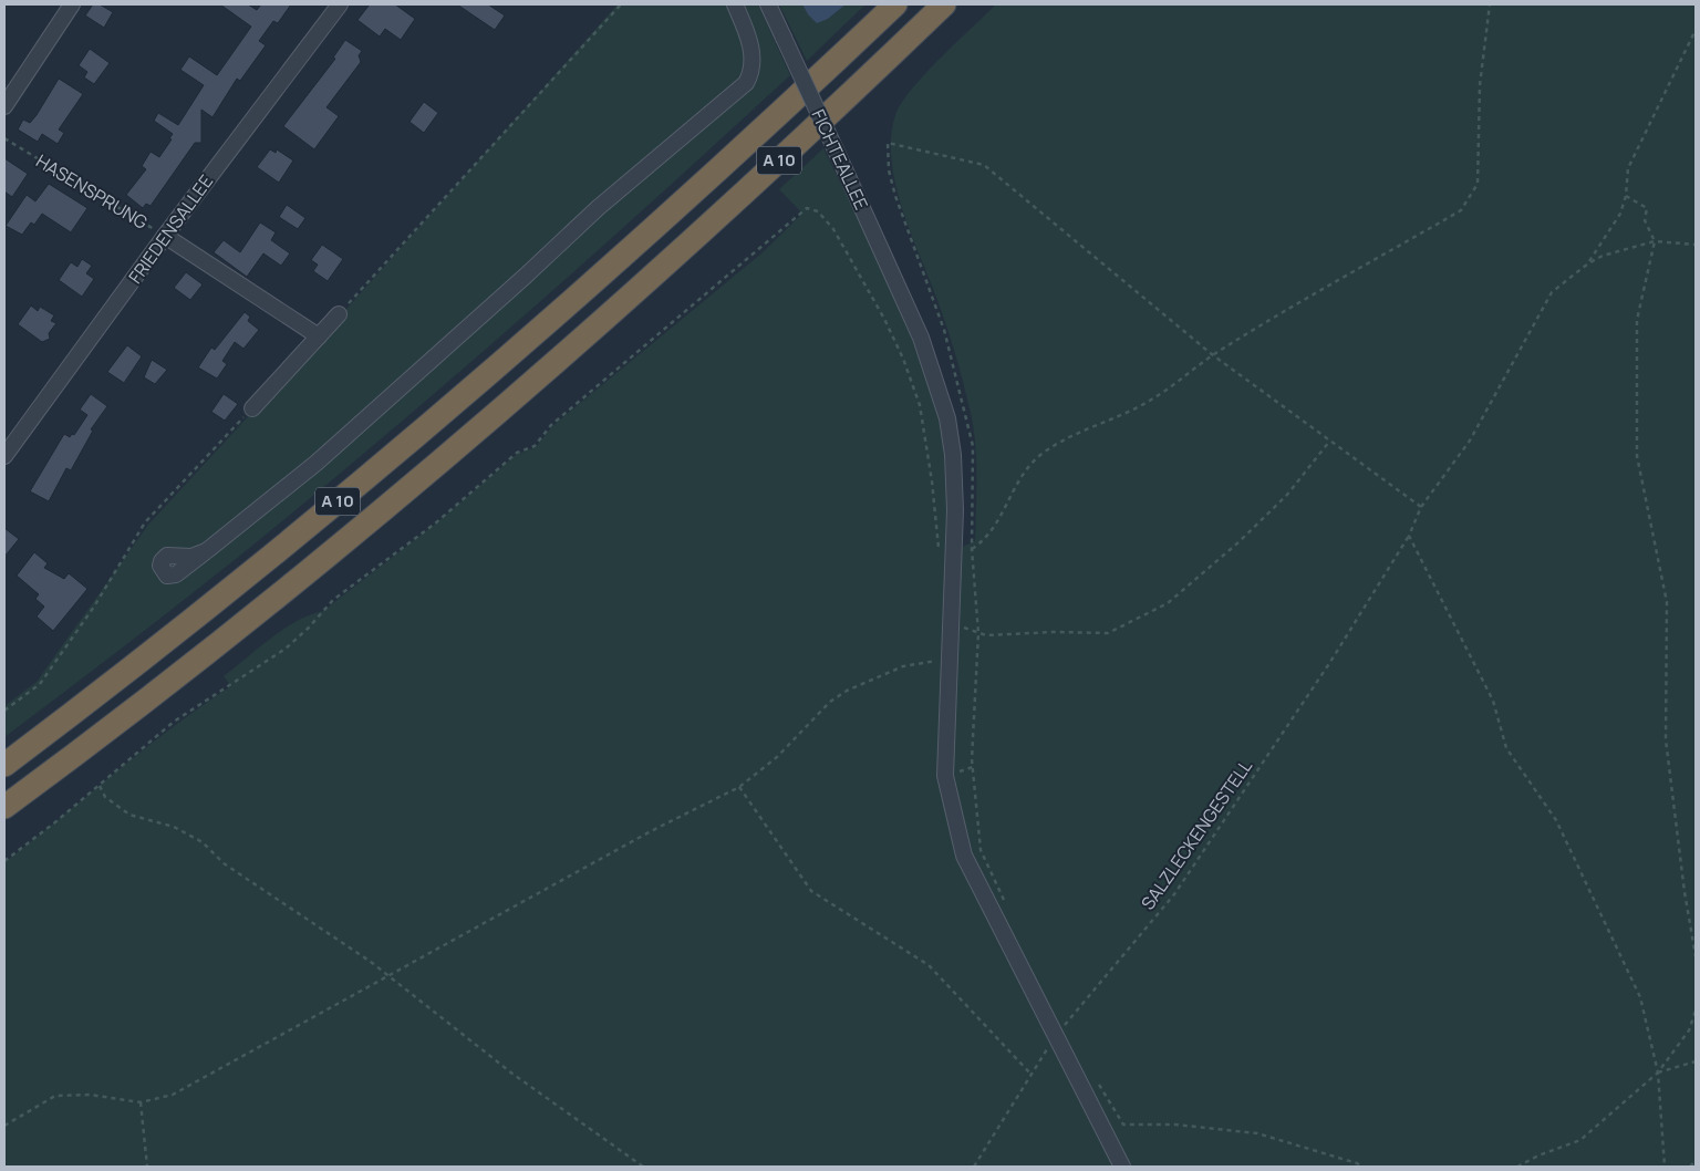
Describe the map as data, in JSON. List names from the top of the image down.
{
  "streets": {
    "highway": ["A 10"],
    "street": ["FICHTEALLEE", "HASENSPRUNG", "FRIEDENSALLEE"],
    "path": ["SALZLECKENGESTELL"]
  },
  "crossings": [
    ["FICHTEALLEE", "SALZLECKENGESTELL"],
    ["HASENSPRUNG", "FRIEDENSALLEE"]
  ]
}
